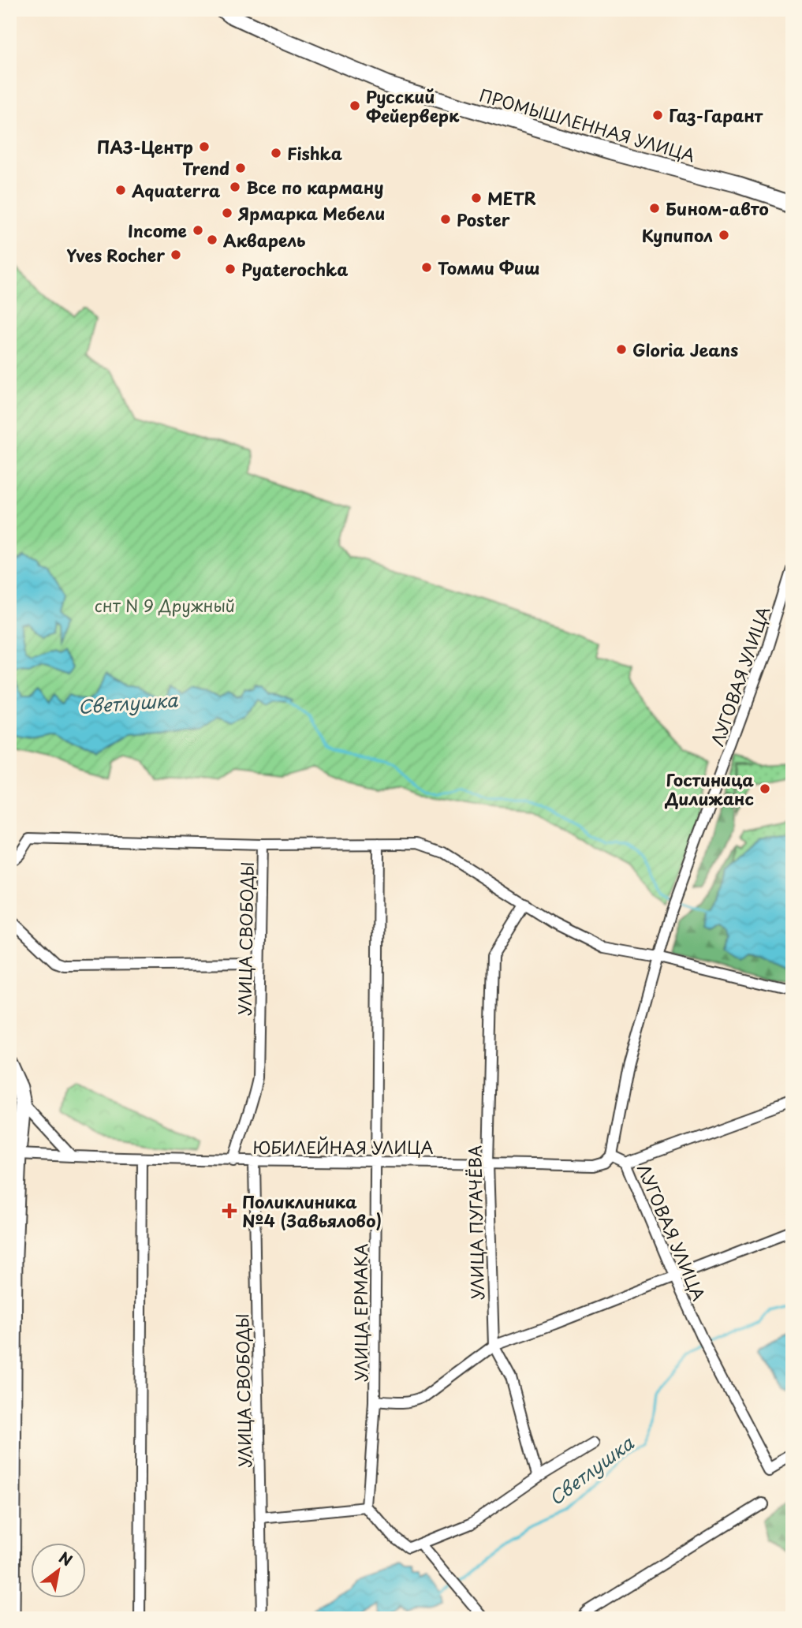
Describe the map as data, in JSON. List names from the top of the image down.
{
  "streets": {
    "main road": ["ПРОМЫШЛЕННАЯ УЛИЦА"],
    "street": [
      "ЛУГОВАЯ УЛИЦА",
      "УЛИЦА СВОБОДЫ",
      "ЮБИЛЕЙНАЯ УЛИЦА",
      "УЛИЦА ПУГАЧЁВА",
      "УЛИЦА ЕРМАКА"
    ]
  },
  "crossings": [
    ["ЛУГОВАЯ УЛИЦА", "ЮБИЛЕЙНАЯ УЛИЦА"],
    ["УЛИЦА СВОБОДЫ", "ЮБИЛЕЙНАЯ УЛИЦА"],
    ["ЮБИЛЕЙНАЯ УЛИЦА", "УЛИЦА ПУГАЧЁВА"],
    ["ЮБИЛЕЙНАЯ УЛИЦА", "УЛИЦА ЕРМАКА"]
  ],
  "water": ["Светлушка"],
  "parks": ["снт N 9 Дружный"],
  "places": {
    "other": [
      "Русский Фейерверк",
      "Газ-Гарант",
      "ПАЗ-Центр",
      "Fishka",
      "Trend",
      "Все по карману",
      "Aquaterra",
      "METR",
      "Бином-авто",
      "Ярмарка Мебели",
      "Poster",
      "Income",
      "Купипол",
      "Акварель",
      "Yves Rocher",
      "Томми Фиш",
      "Pyaterochka",
      "Gloria Jeans",
      "Гостиница Дилижанс"
    ],
    "health": ["Поликлиника №4 (Завьялово)"]
  },
  "north": "top right"
}
